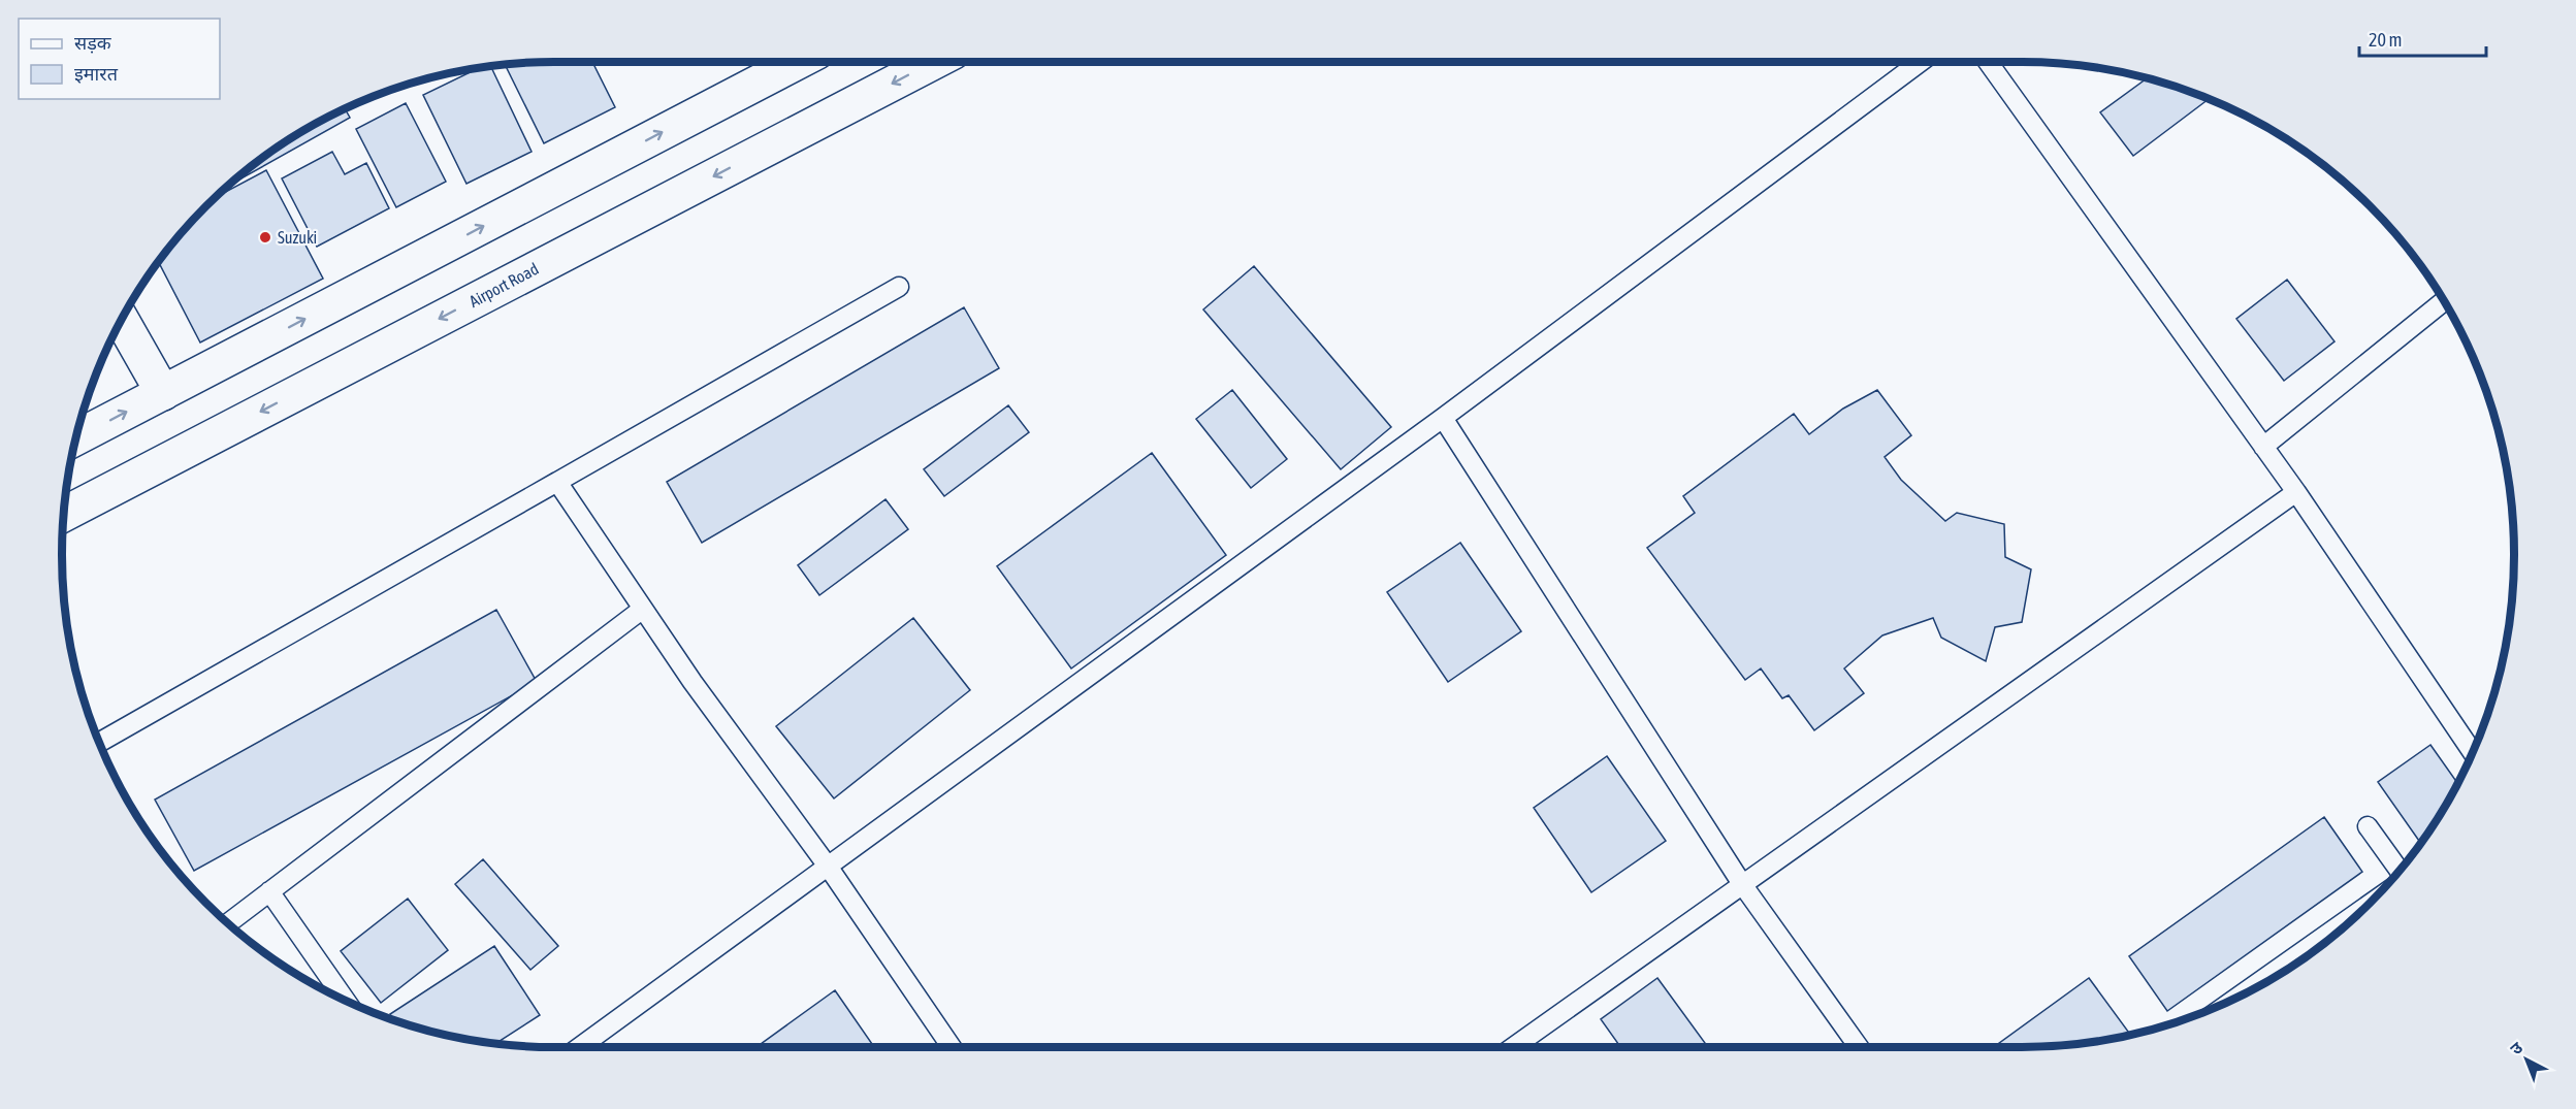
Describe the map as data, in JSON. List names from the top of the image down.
{
  "streets": {
    "main road": ["Airport Road"]
  },
  "places": ["Suzuki"],
  "legend": ["सड़क", "इमारत"],
  "scale_bar": "20 m",
  "north": "top left"
}
